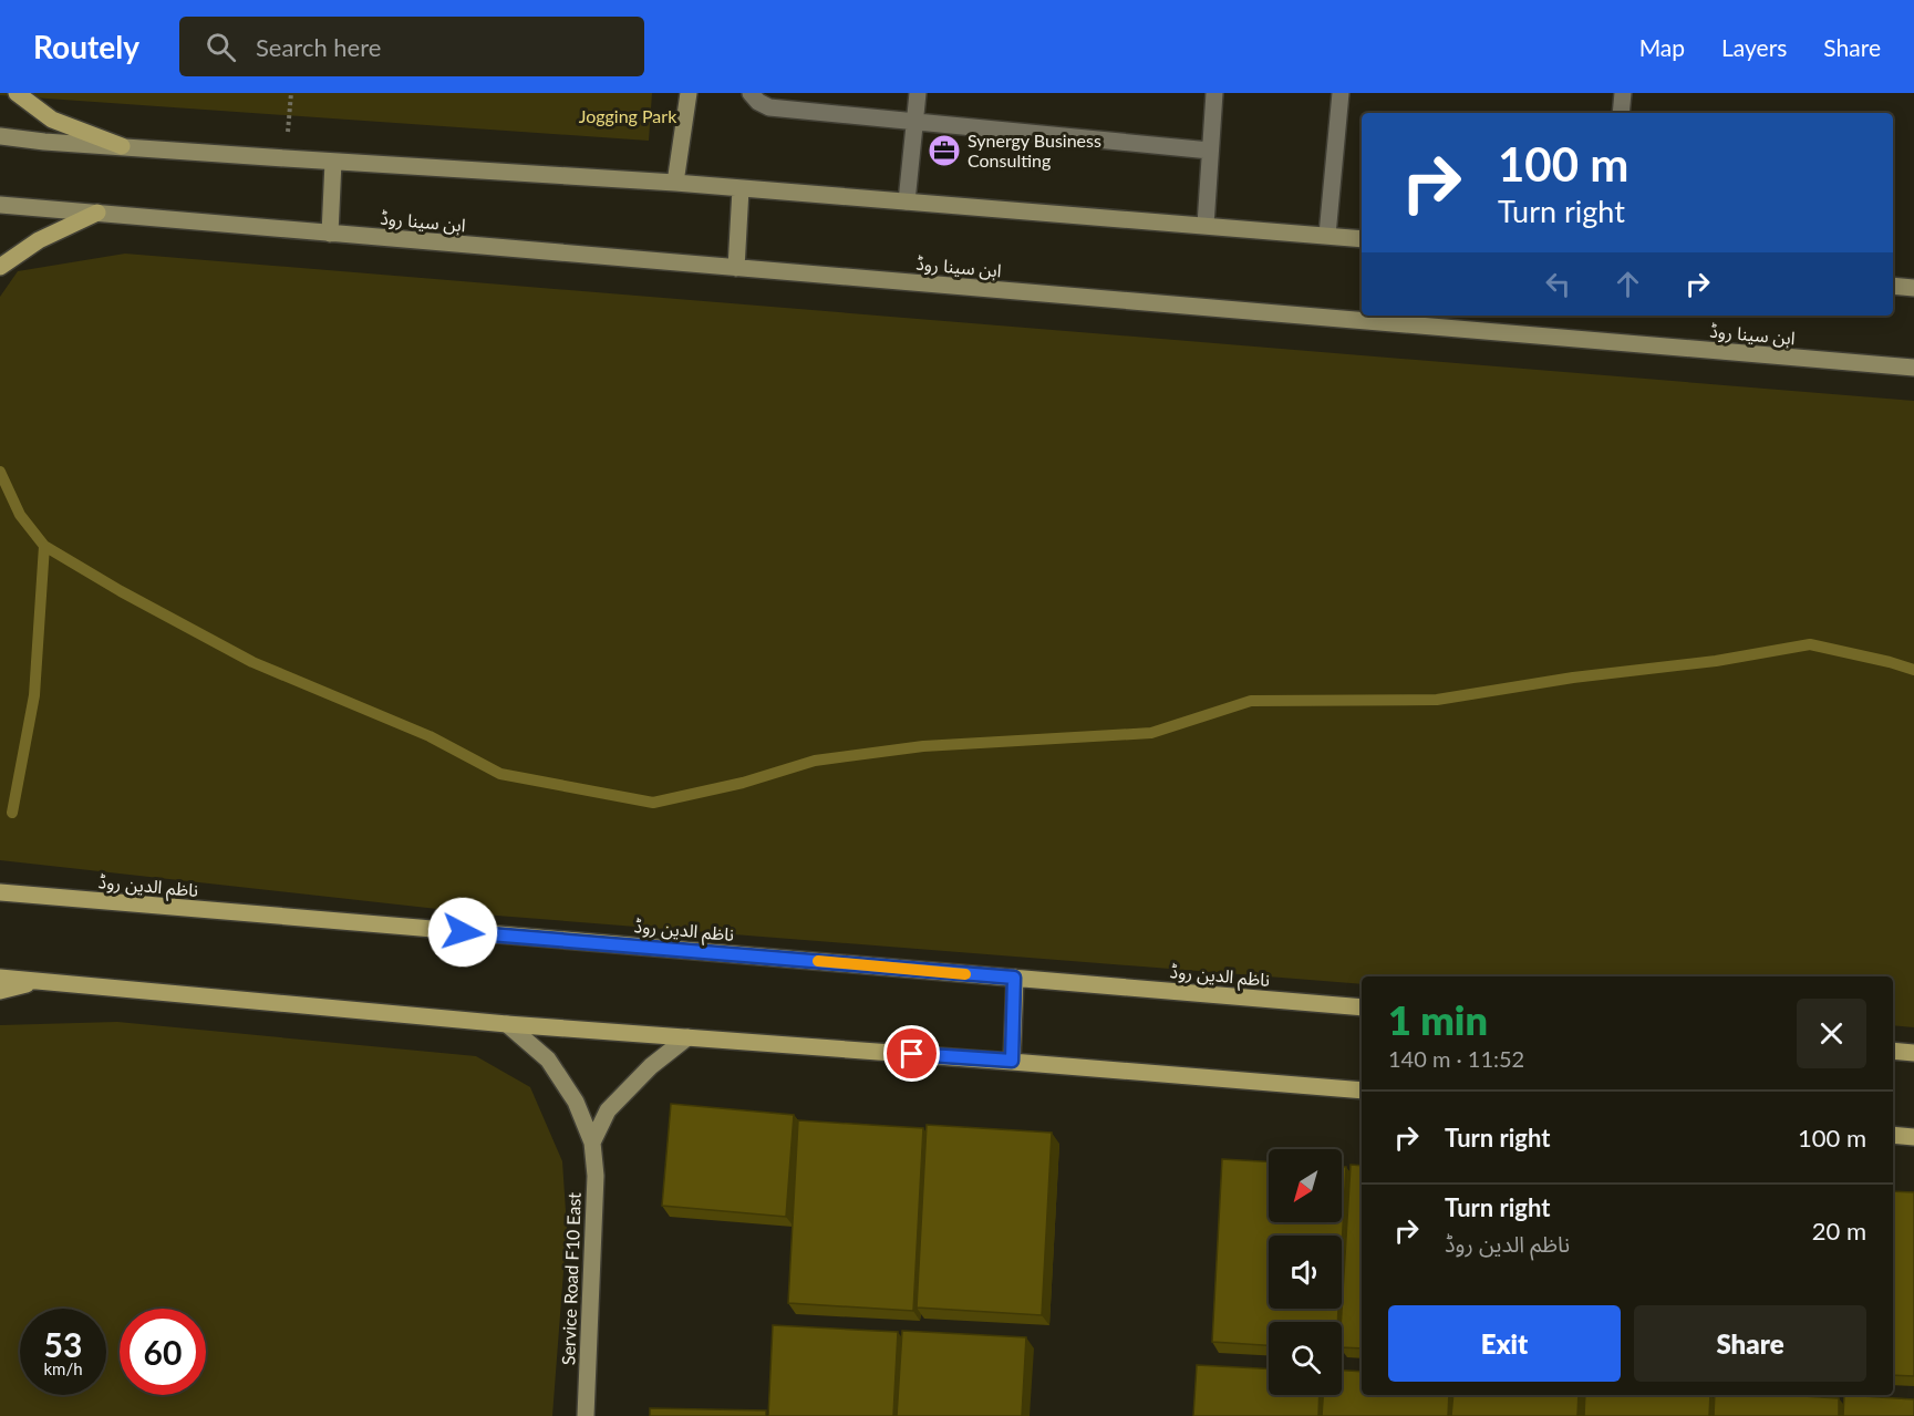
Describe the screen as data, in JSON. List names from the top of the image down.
{
  "streets": {
    "main road": ["ابن سینا روڈ", "ناظم الدین روڈ", "Service Road F10 East"]
  },
  "parks": ["Jogging Park"],
  "places": {
    "office": ["Synergy Business Consulting"]
  },
  "north": "bottom left",
  "page": {
    "header": "Routely",
    "search": "Search here",
    "nav": ["Map", "Layers", "Share"],
    "turn": ["100 m", "Turn right"],
    "heading": ["1 min", "140 m · 11:52"],
    "list": [
      {
        "name": "Turn right",
        "value": "100 m"
      },
      {
        "name": "Turn right",
        "note": "ناظم الدین روڈ",
        "value": "20 m"
      }
    ],
    "buttons": ["Exit", "Share"],
    "speed": "53 km/h",
    "limit": "60"
  }
}
